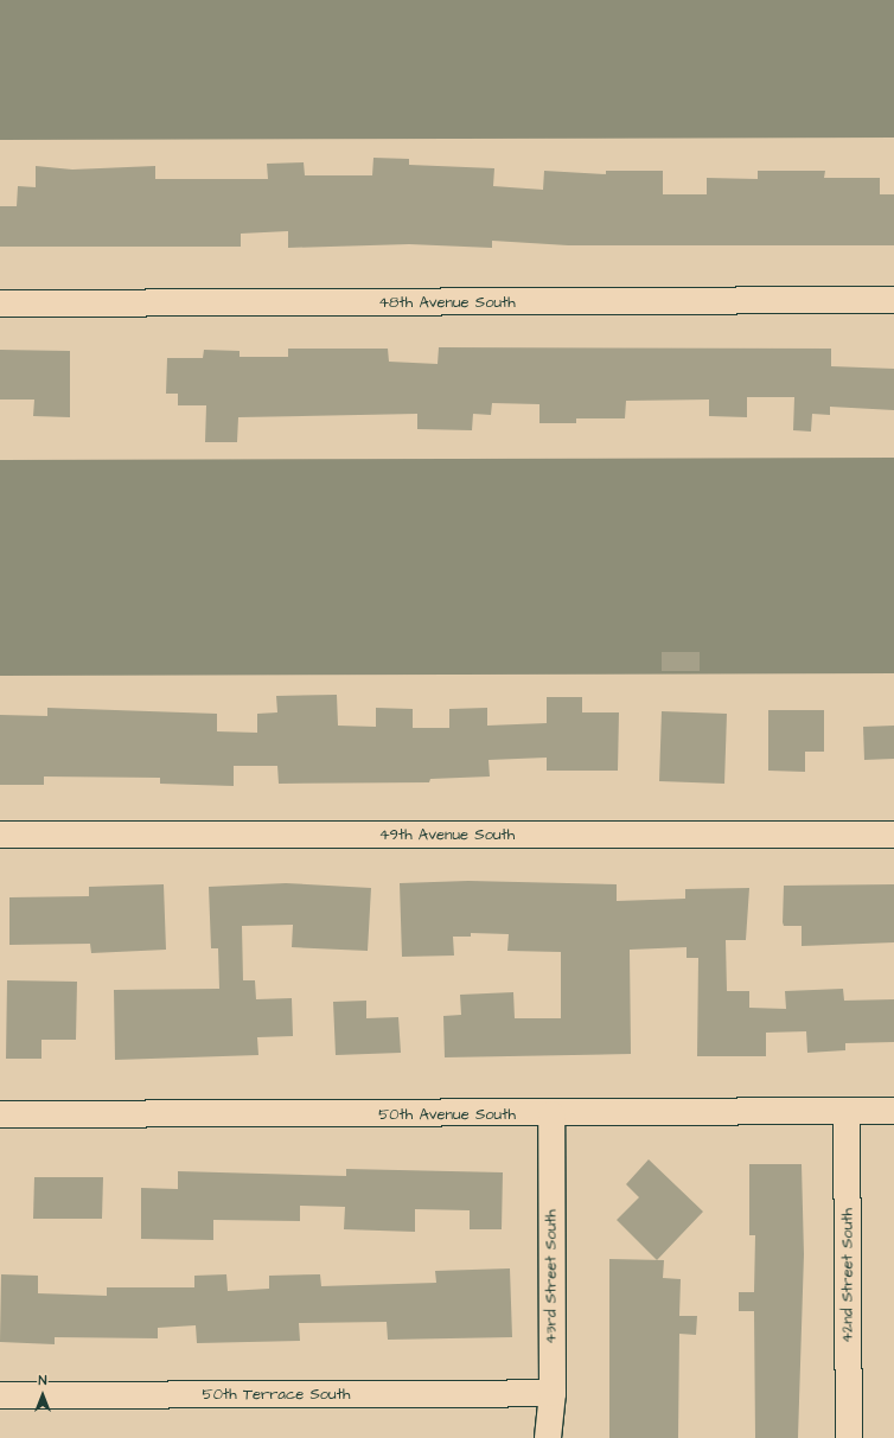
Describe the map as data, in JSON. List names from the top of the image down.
{
  "streets": {
    "street": [
      "48th Avenue South",
      "49th Avenue South",
      "50th Avenue South",
      "42nd Street South",
      "43rd Street South",
      "50th Terrace South"
    ]
  },
  "crossings": [
    ["50th Avenue South", "42nd Street South"],
    ["50th Avenue South", "43rd Street South"],
    ["43rd Street South", "50th Terrace South"]
  ],
  "north": "top"
}
